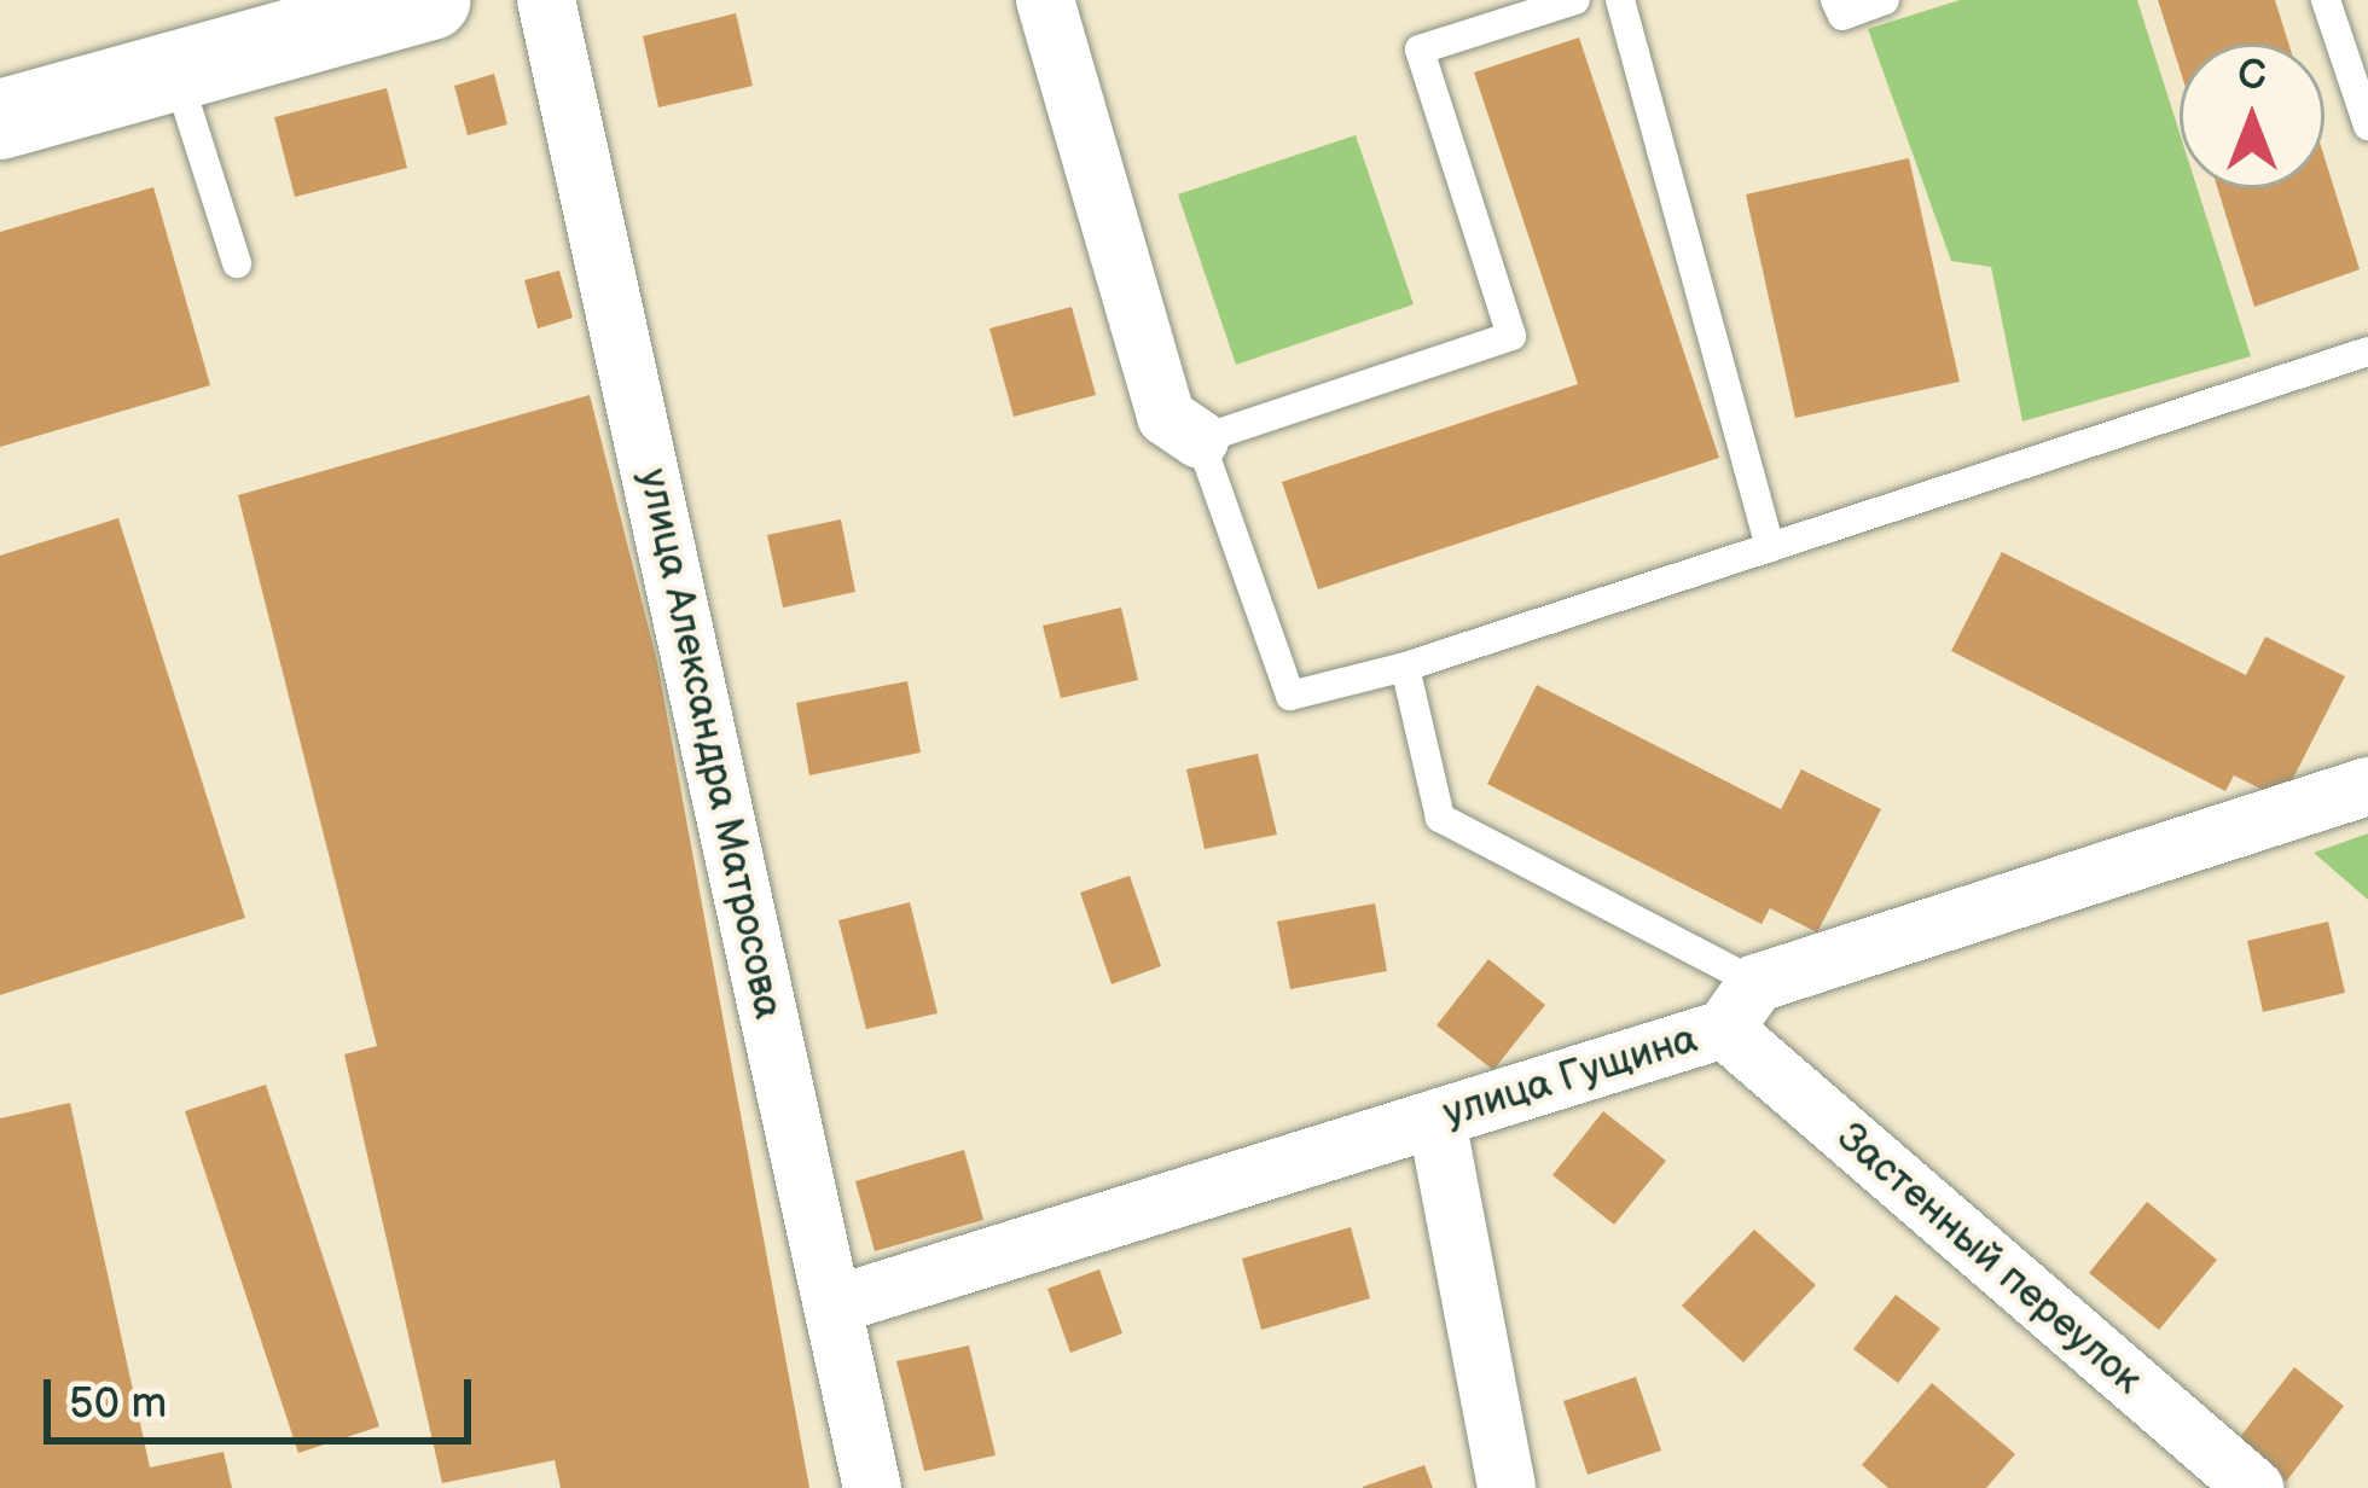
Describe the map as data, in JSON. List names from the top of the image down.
{
  "streets": {
    "street": ["улица Александра Матросова", "улица Гущина", "Застенный переулок"]
  },
  "crossings": [
    ["улица Александра Матросова", "улица Гущина"],
    ["улица Гущина", "Застенный переулок"]
  ],
  "scale_bar": "50 m",
  "north": "top"
}
